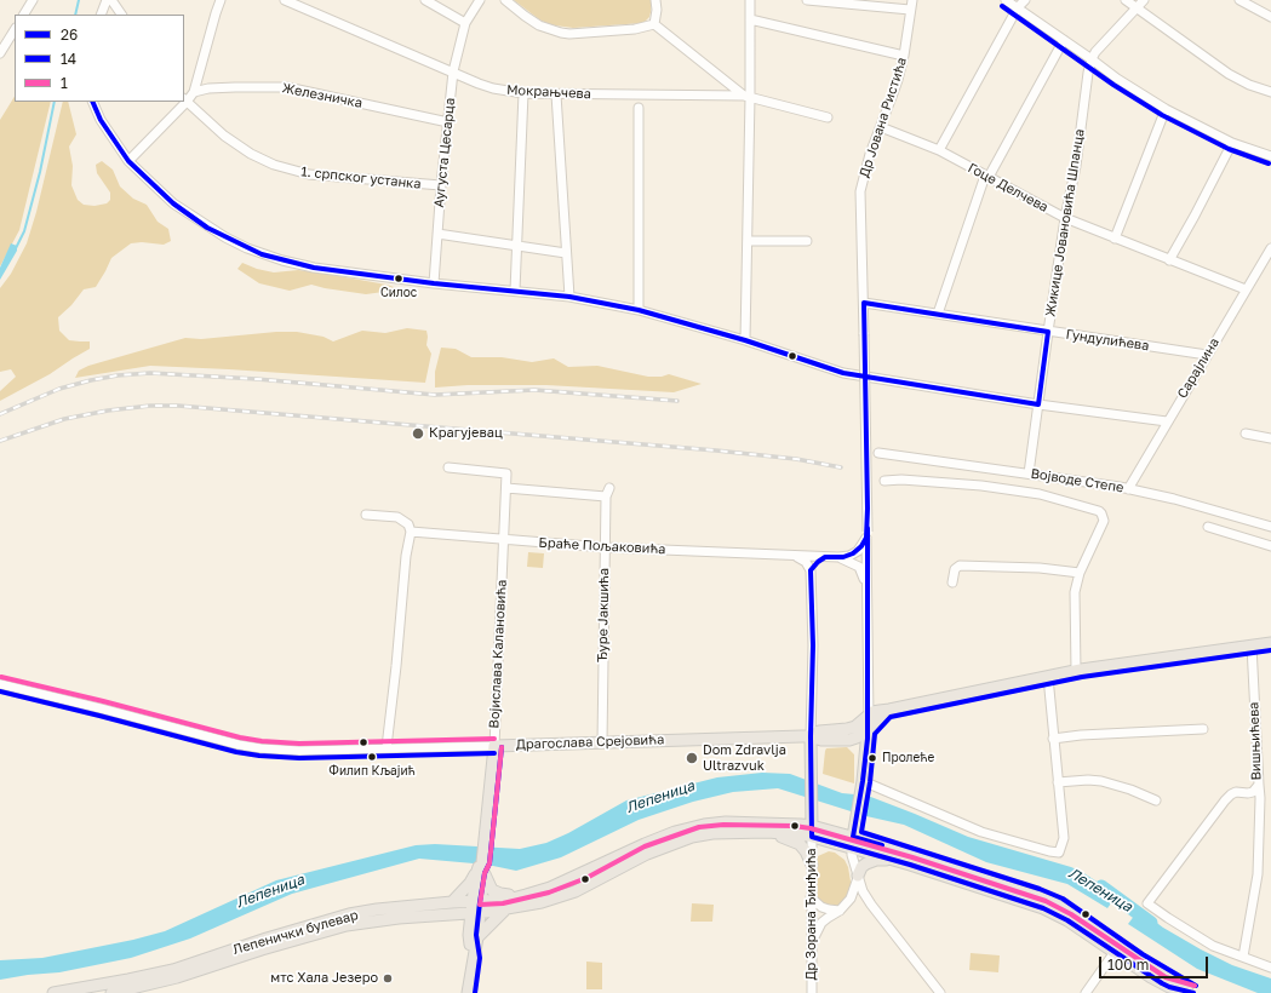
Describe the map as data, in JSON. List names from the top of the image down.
{
  "streets": {
    "main road": [
      "Др Јована Ристића",
      "Војислава Калановића",
      "Драгослава Срејовића",
      "Лепенички булевар"
    ],
    "street": [
      "Мокрањчева",
      "Железничка",
      "Аугуста Цесарца",
      "1. српског устанка",
      "Гоце Делчева",
      "Жикице Јовановића Шпанца",
      "Гундулићева",
      "Сарајлина",
      "Војводе Степе",
      "Браће Пољаковића",
      "Ђуре Јакшића",
      "Вишњићева",
      "Др Зорана Ђинђића"
    ]
  },
  "crossings": [
    ["Мокрањчева", "Аугуста Цесарца"],
    ["Железничка", "Аугуста Цесарца"],
    ["Др Јована Ристића", "Гоце Делчева"],
    ["Др Јована Ристића", "Гундулићева"],
    ["Др Јована Ристића", "Драгослава Срејовића"],
    ["Др Јована Ристића", "Лепенички булевар"],
    ["Аугуста Цесарца", "1. српског устанка"],
    ["Гоце Делчева", "Жикице Јовановића Шпанца"],
    ["Гоце Делчева", "Сарајлина"],
    ["Жикице Јовановића Шпанца", "Гундулићева"],
    ["Жикице Јовановића Шпанца", "Војводе Степе"],
    ["Гундулићева", "Сарајлина"],
    ["Сарајлина", "Војводе Степе"],
    ["Браће Пољаковића", "Ђуре Јакшића"],
    ["Браће Пољаковића", "Војислава Калановића"],
    ["Ђуре Јакшића", "Војислава Калановића"],
    ["Ђуре Јакшића", "Драгослава Срејовића"],
    ["Војислава Калановића", "Драгослава Срејовића"],
    ["Војислава Калановића", "Лепенички булевар"],
    ["Др Зорана Ђинђића", "Лепенички булевар"]
  ],
  "water": ["Лепеница"],
  "places": [
    "Силос",
    "Крагујевац",
    "Филип Кљајић",
    "Dom Zdravlja Ultrazvuk",
    "Пролеће",
    "мтс Хала Језеро"
  ],
  "lines": ["transit line 14", "transit line 26", "transit line 1"],
  "legend": ["26", "14", "1"],
  "scale_bar": "100 m"
}
